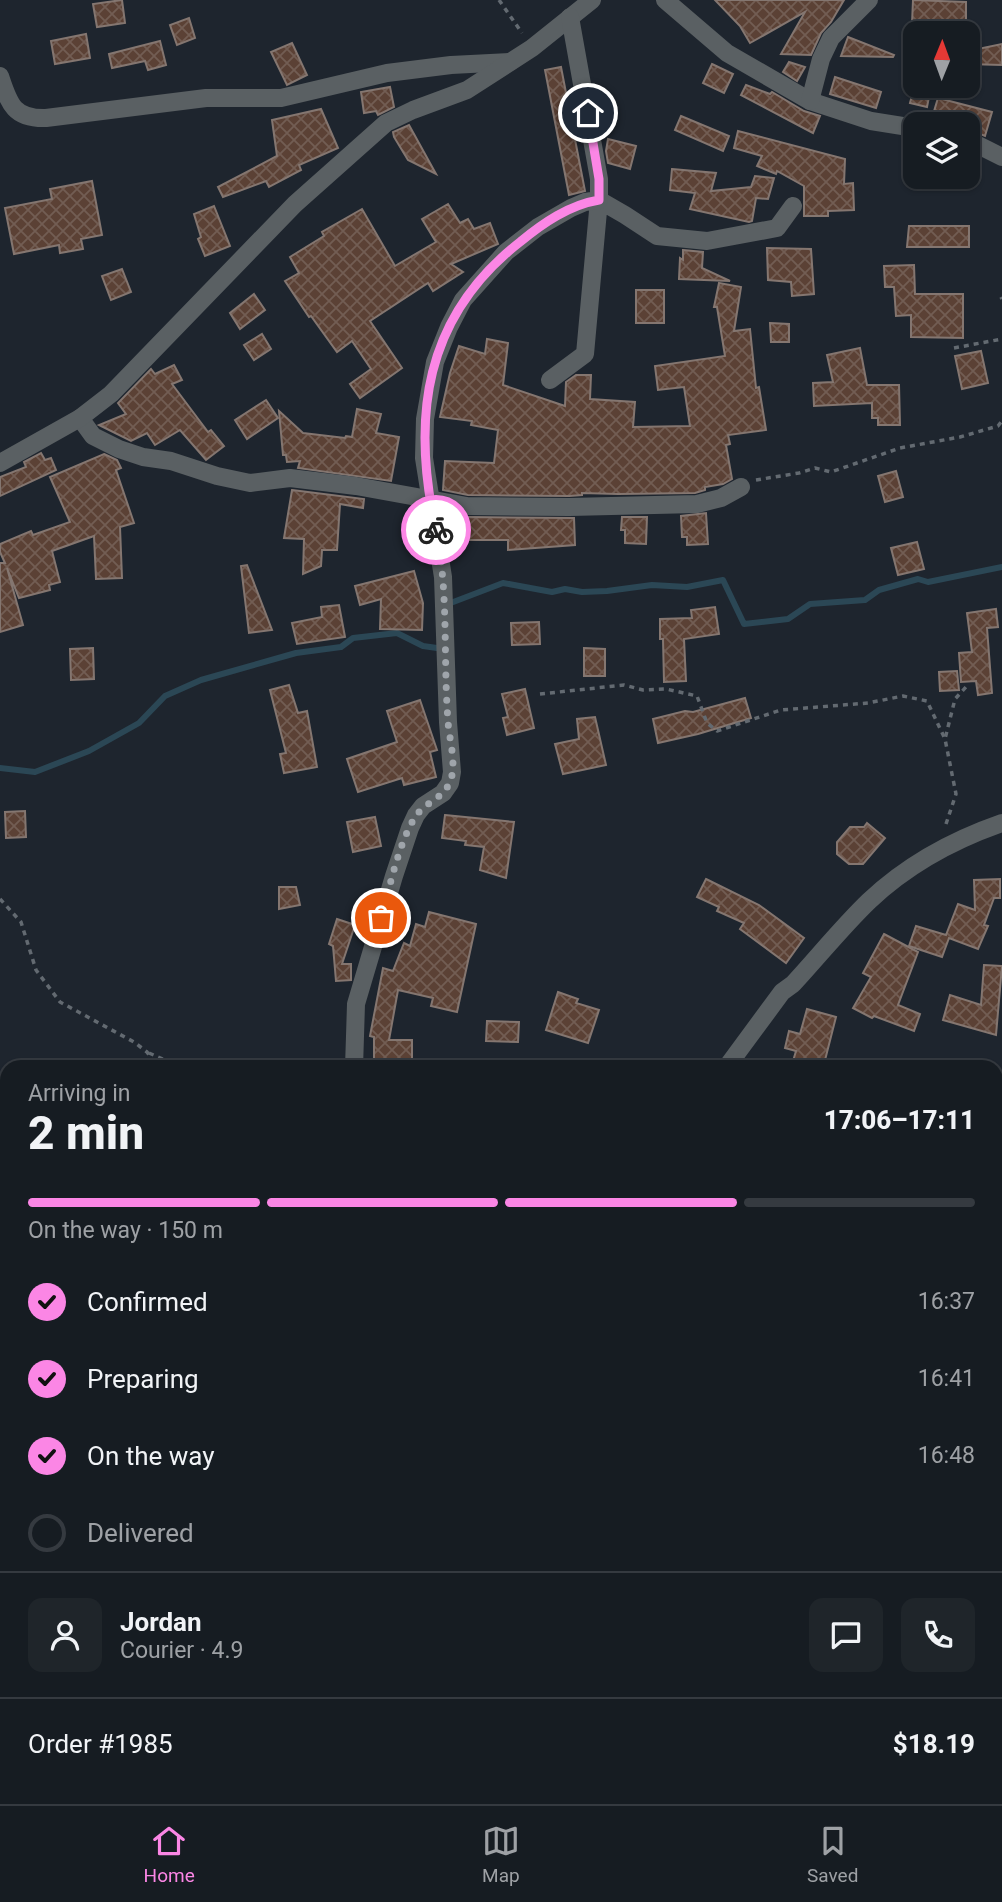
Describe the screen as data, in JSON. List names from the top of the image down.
{
  "north": "top",
  "page": {
    "heading": ["2 min", "Arriving in", "17:06–17:11"],
    "panel": [
      "Jordan",
      "Courier · 4.9",
      "Order #1985",
      "$18.19"
    ],
    "bar": "On the way · 150 m",
    "list": [
      ["Confirmed", "16:37"],
      ["Preparing", "16:41"],
      ["On the way", "16:48"],
      "Delivered"
    ],
    "tabs": ["Home", "Map", "Saved"]
  }
}
